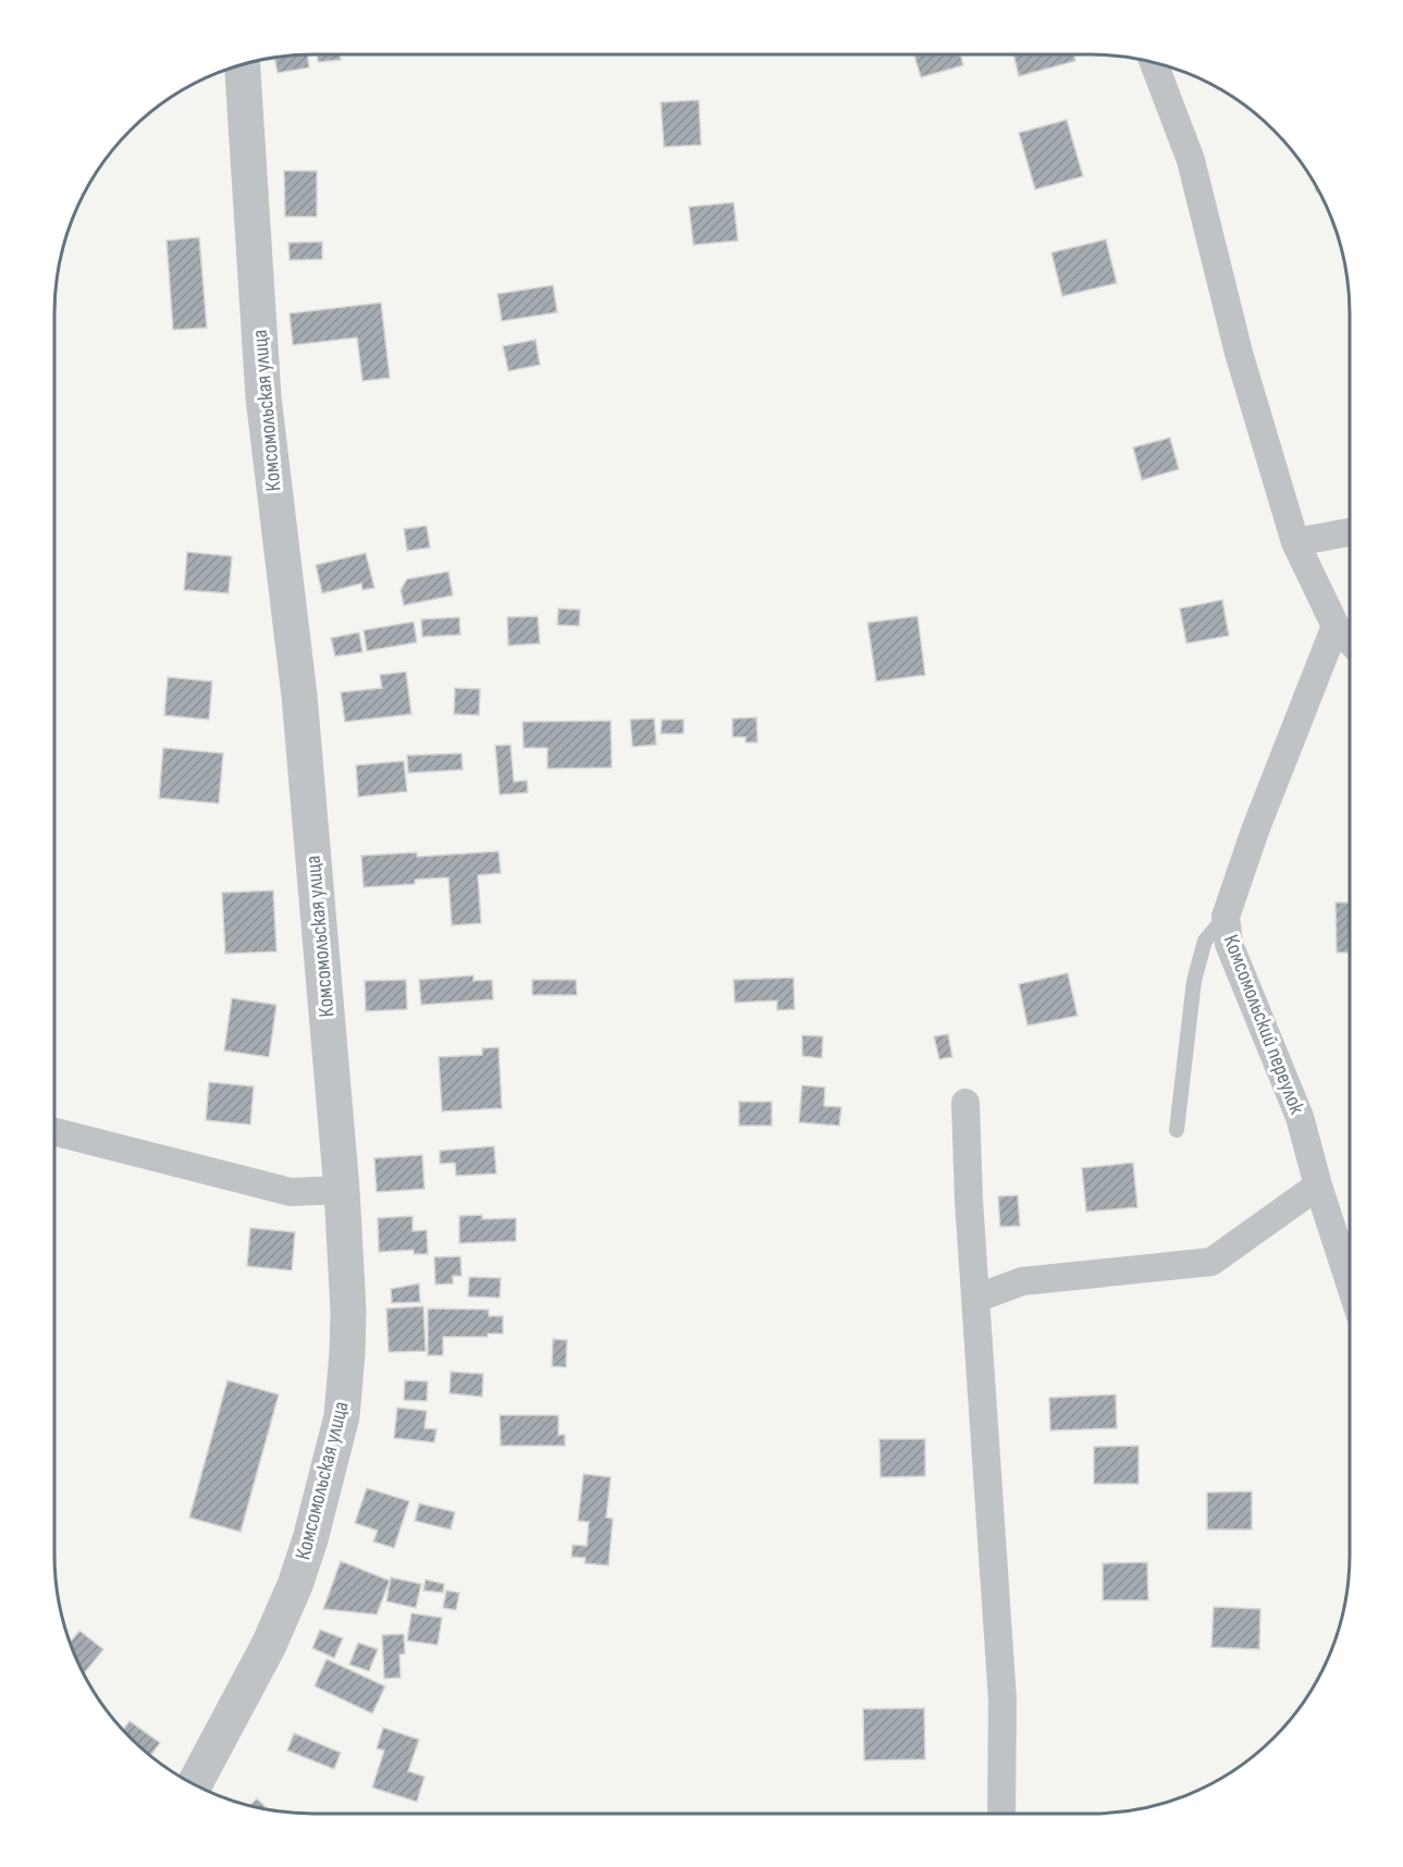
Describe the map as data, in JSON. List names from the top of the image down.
{
  "streets": {
    "street": ["Комсомольская улица", "Комсомольский переулок"]
  }
}
